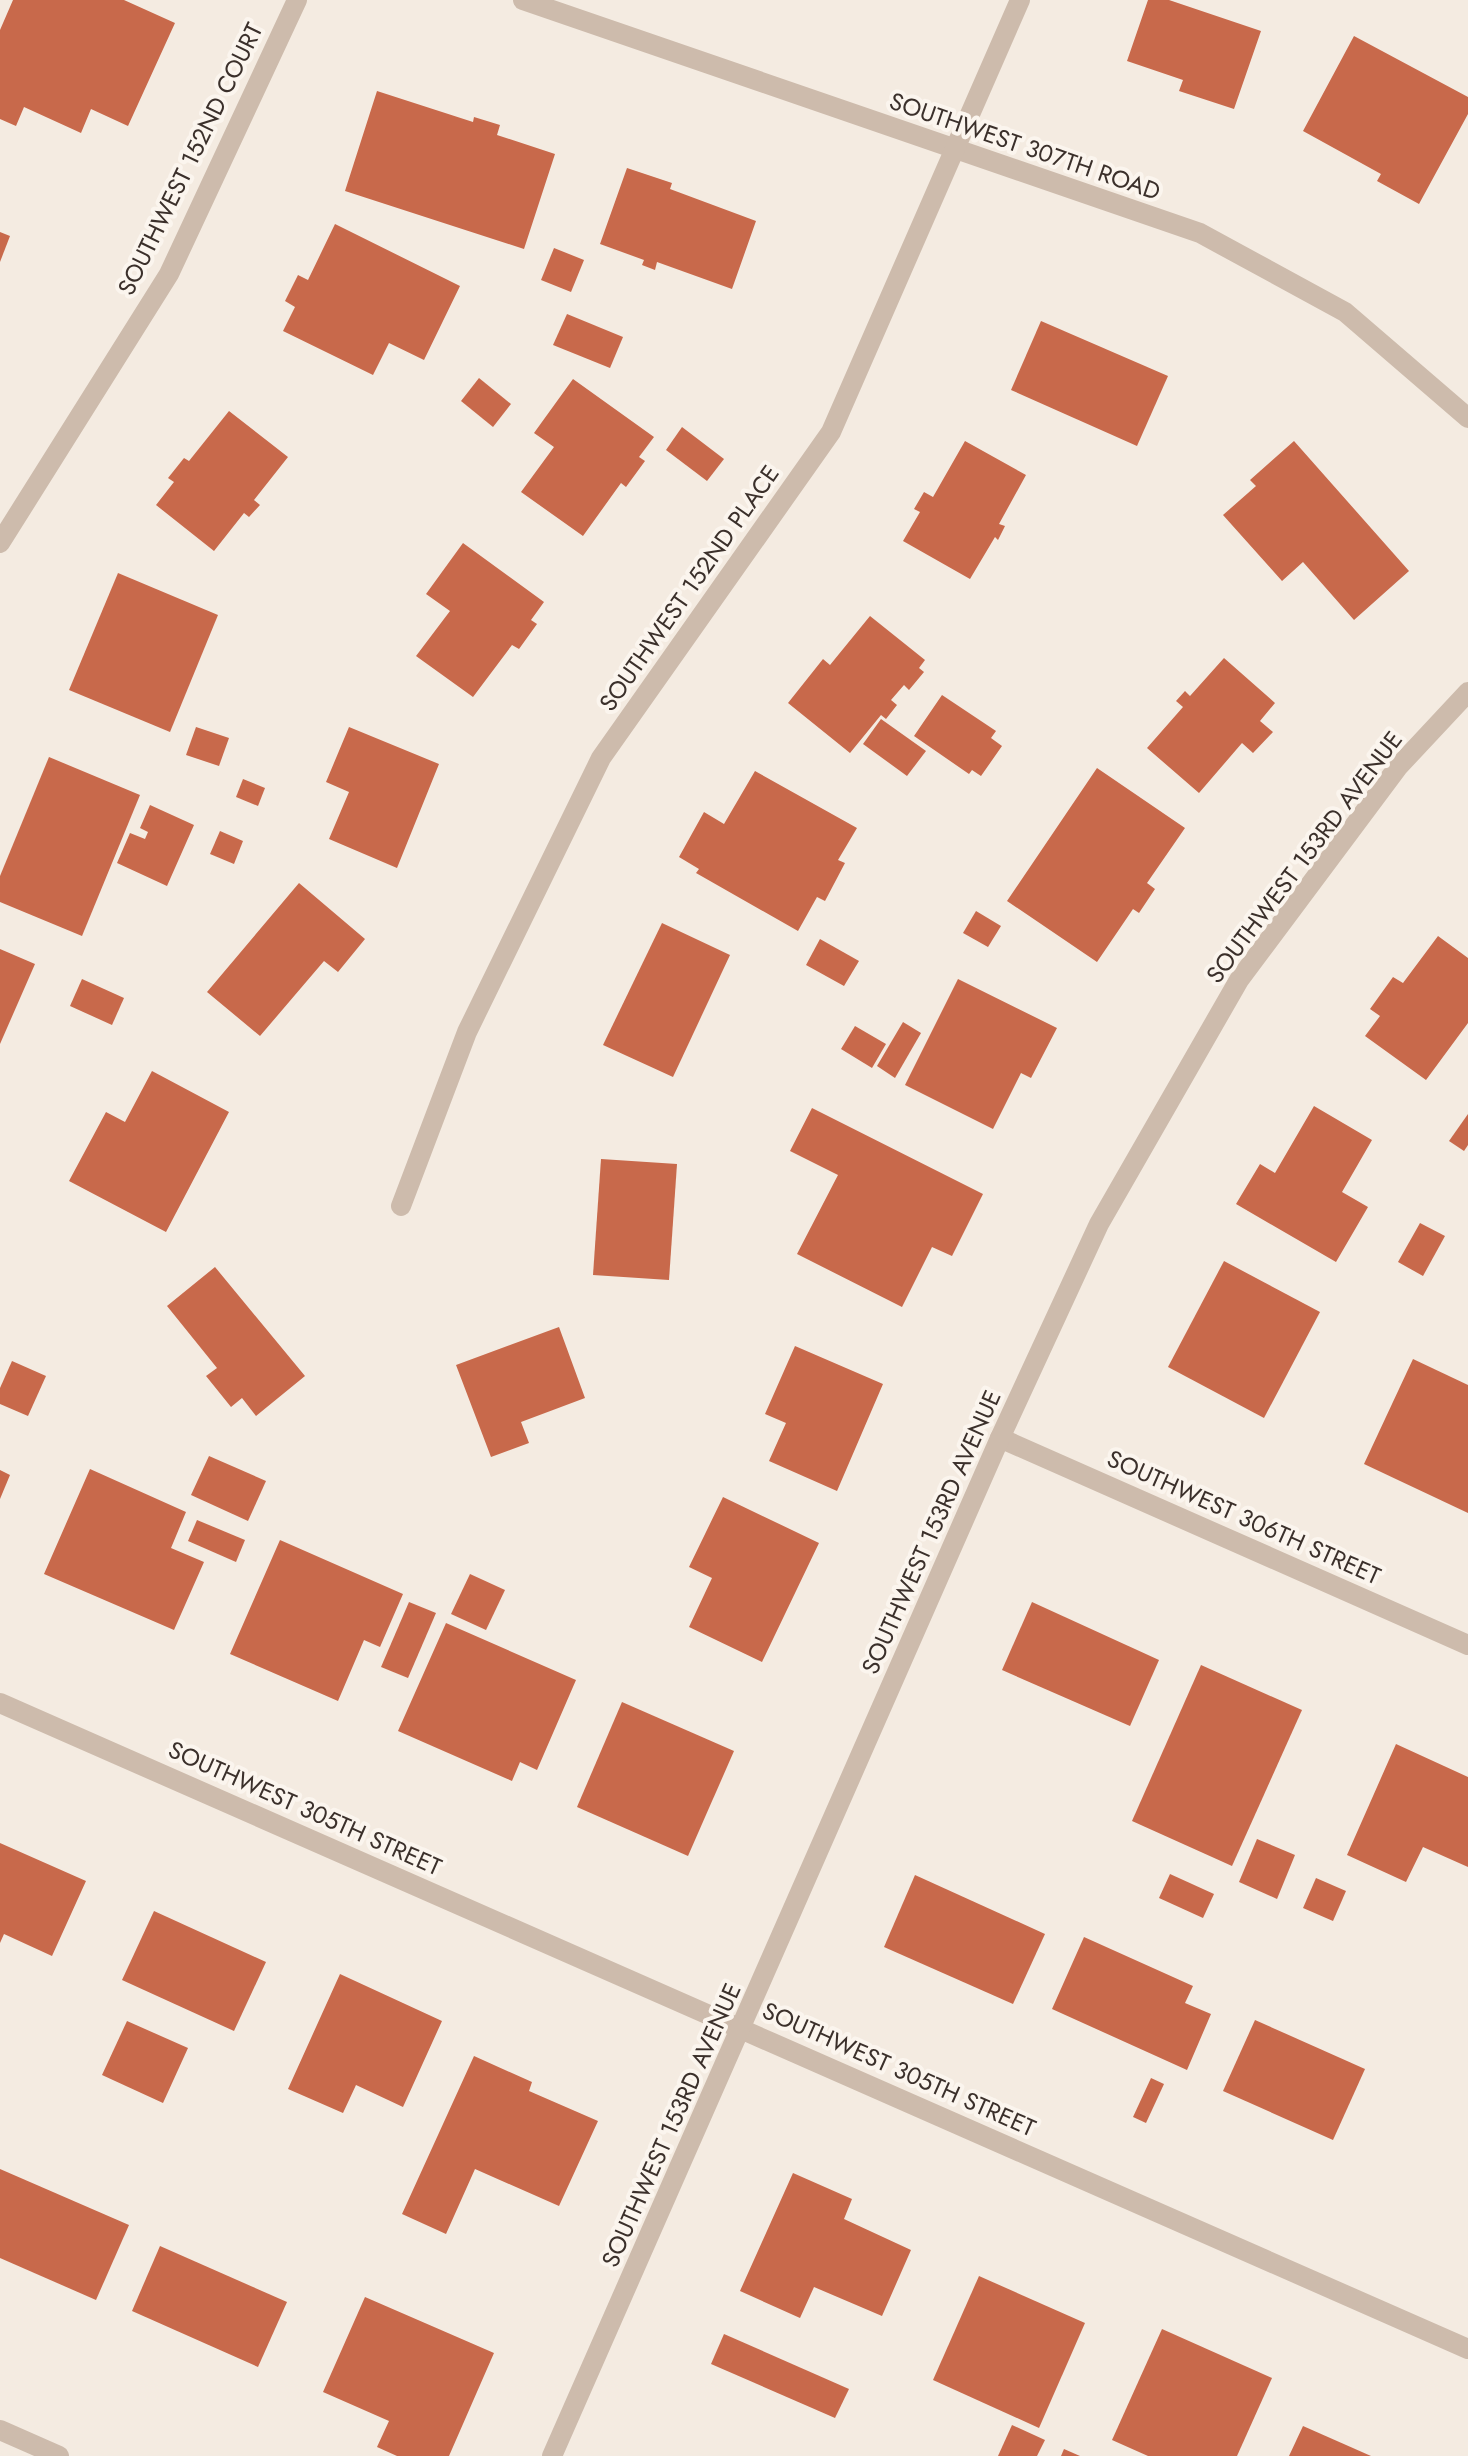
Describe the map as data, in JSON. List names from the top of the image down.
{
  "streets": {
    "street": [
      "SOUTHWEST 307TH ROAD",
      "SOUTHWEST 152ND COURT",
      "SOUTHWEST 152ND PLACE",
      "SOUTHWEST 153RD AVENUE",
      "SOUTHWEST 306TH STREET",
      "SOUTHWEST 305TH STREET"
    ]
  },
  "crossings": [
    ["SOUTHWEST 307TH ROAD", "SOUTHWEST 152ND PLACE"],
    ["SOUTHWEST 153RD AVENUE", "SOUTHWEST 306TH STREET"],
    ["SOUTHWEST 153RD AVENUE", "SOUTHWEST 305TH STREET"]
  ]
}
